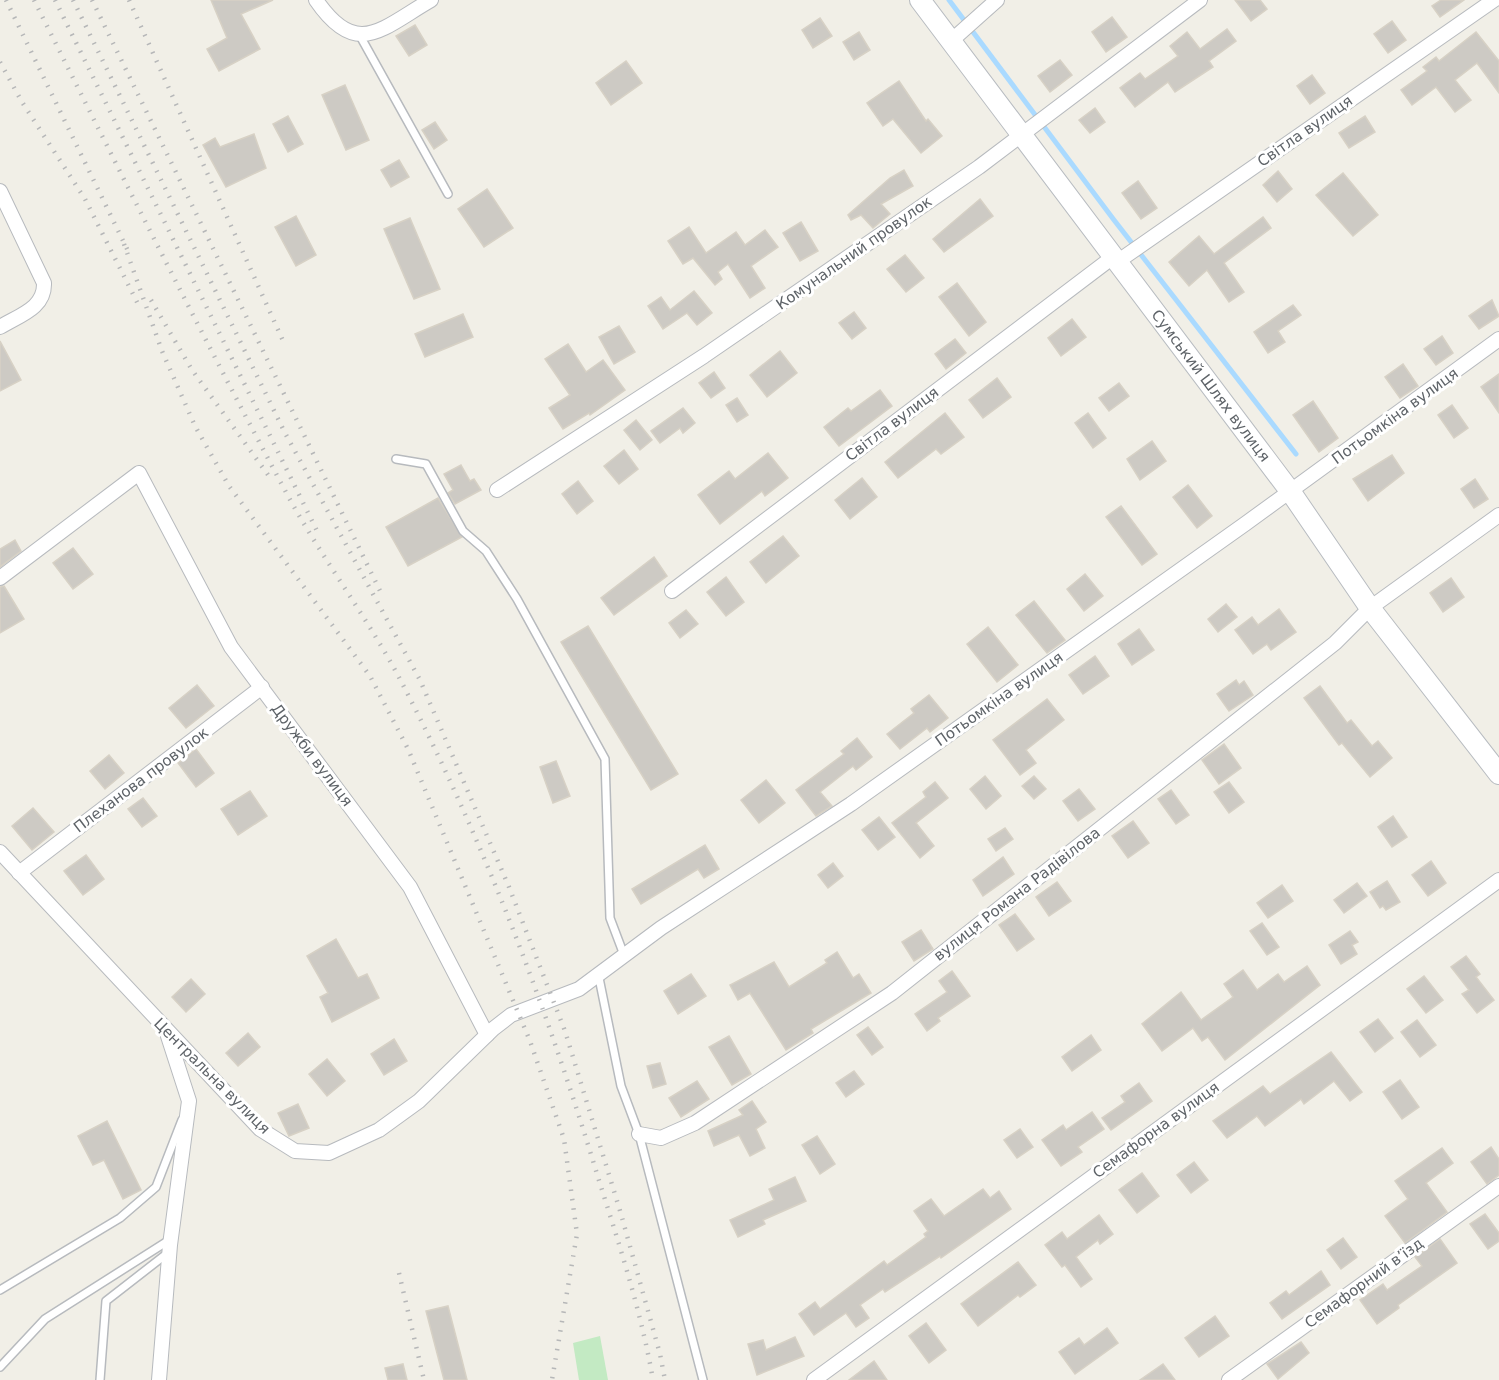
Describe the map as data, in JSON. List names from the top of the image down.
{
  "streets": {
    "main road": ["Сумський Шлях вулиця"],
    "street": [
      "Світла вулиця",
      "Комунальний провулок",
      "Потьомкіна вулиця",
      "Дружби вулиця",
      "Плеханова провулок",
      "вулиця Романа Радівілова",
      "Центральна вулиця",
      "Семафорна вулиця",
      "Семафорний в’їзд"
    ]
  },
  "crossings": [
    ["Світла вулиця", "Сумський Шлях вулиця"],
    ["Комунальний провулок", "Сумський Шлях вулиця"],
    ["Сумський Шлях вулиця", "Потьомкіна вулиця"],
    ["Сумський Шлях вулиця", "вулиця Романа Радівілова"],
    ["Потьомкіна вулиця", "Дружби вулиця"],
    ["Потьомкіна вулиця", "Центральна вулиця"],
    ["Дружби вулиця", "Плеханова провулок"],
    ["Дружби вулиця", "Центральна вулиця"],
    ["Плеханова провулок", "Центральна вулиця"]
  ]
}
